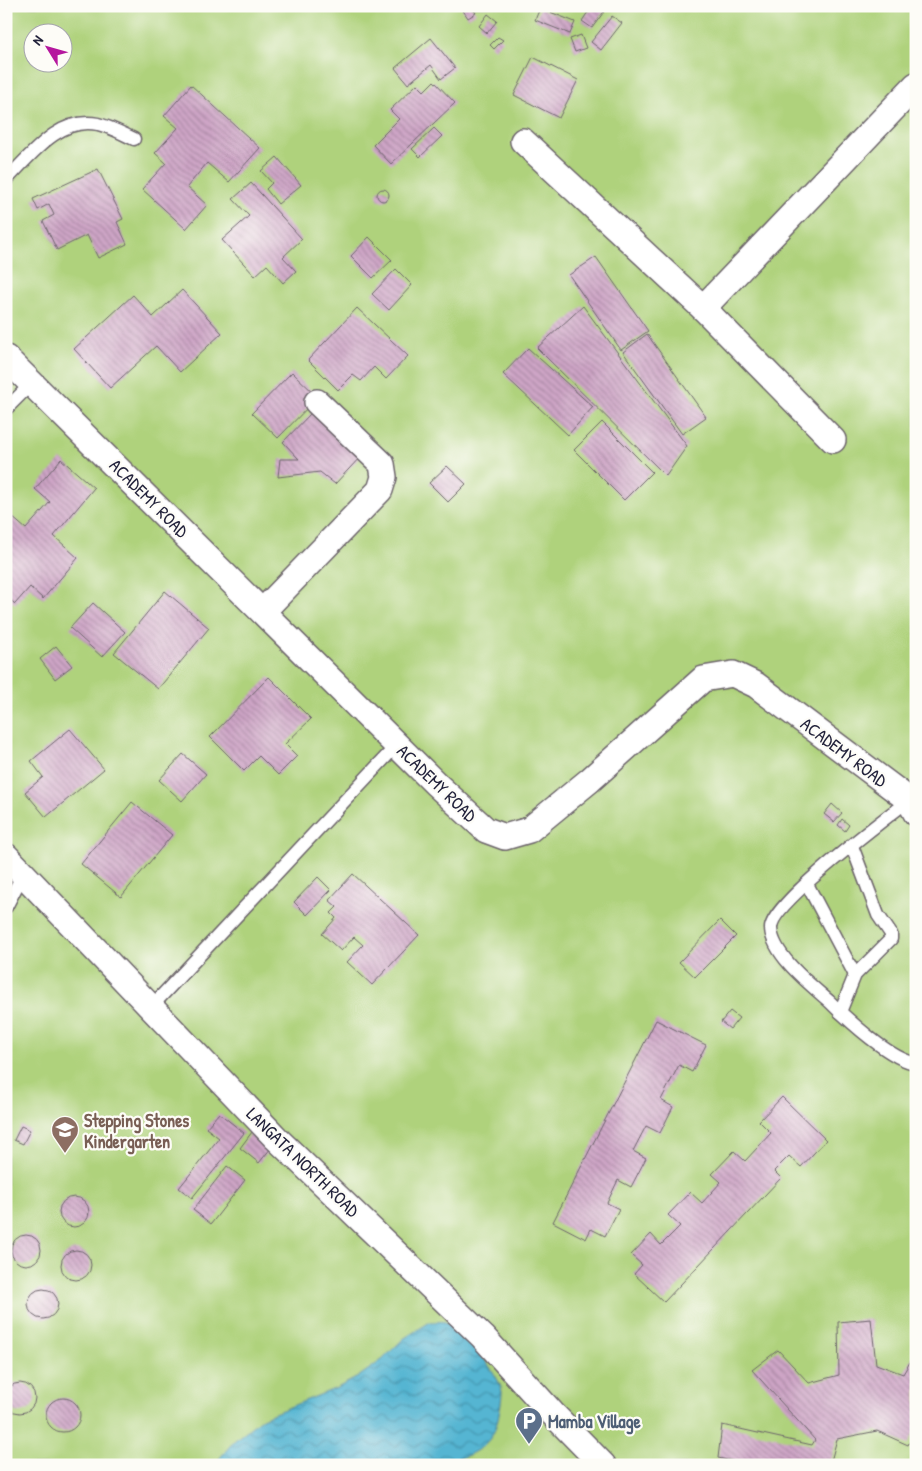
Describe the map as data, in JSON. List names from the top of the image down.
{
  "streets": {
    "street": ["ACADEMY ROAD", "LANGATA NORTH ROAD"]
  },
  "places": {
    "school or university": ["Stepping Stones Kindergarten"],
    "parking": ["Mamba Village"]
  },
  "north": "top left"
}
